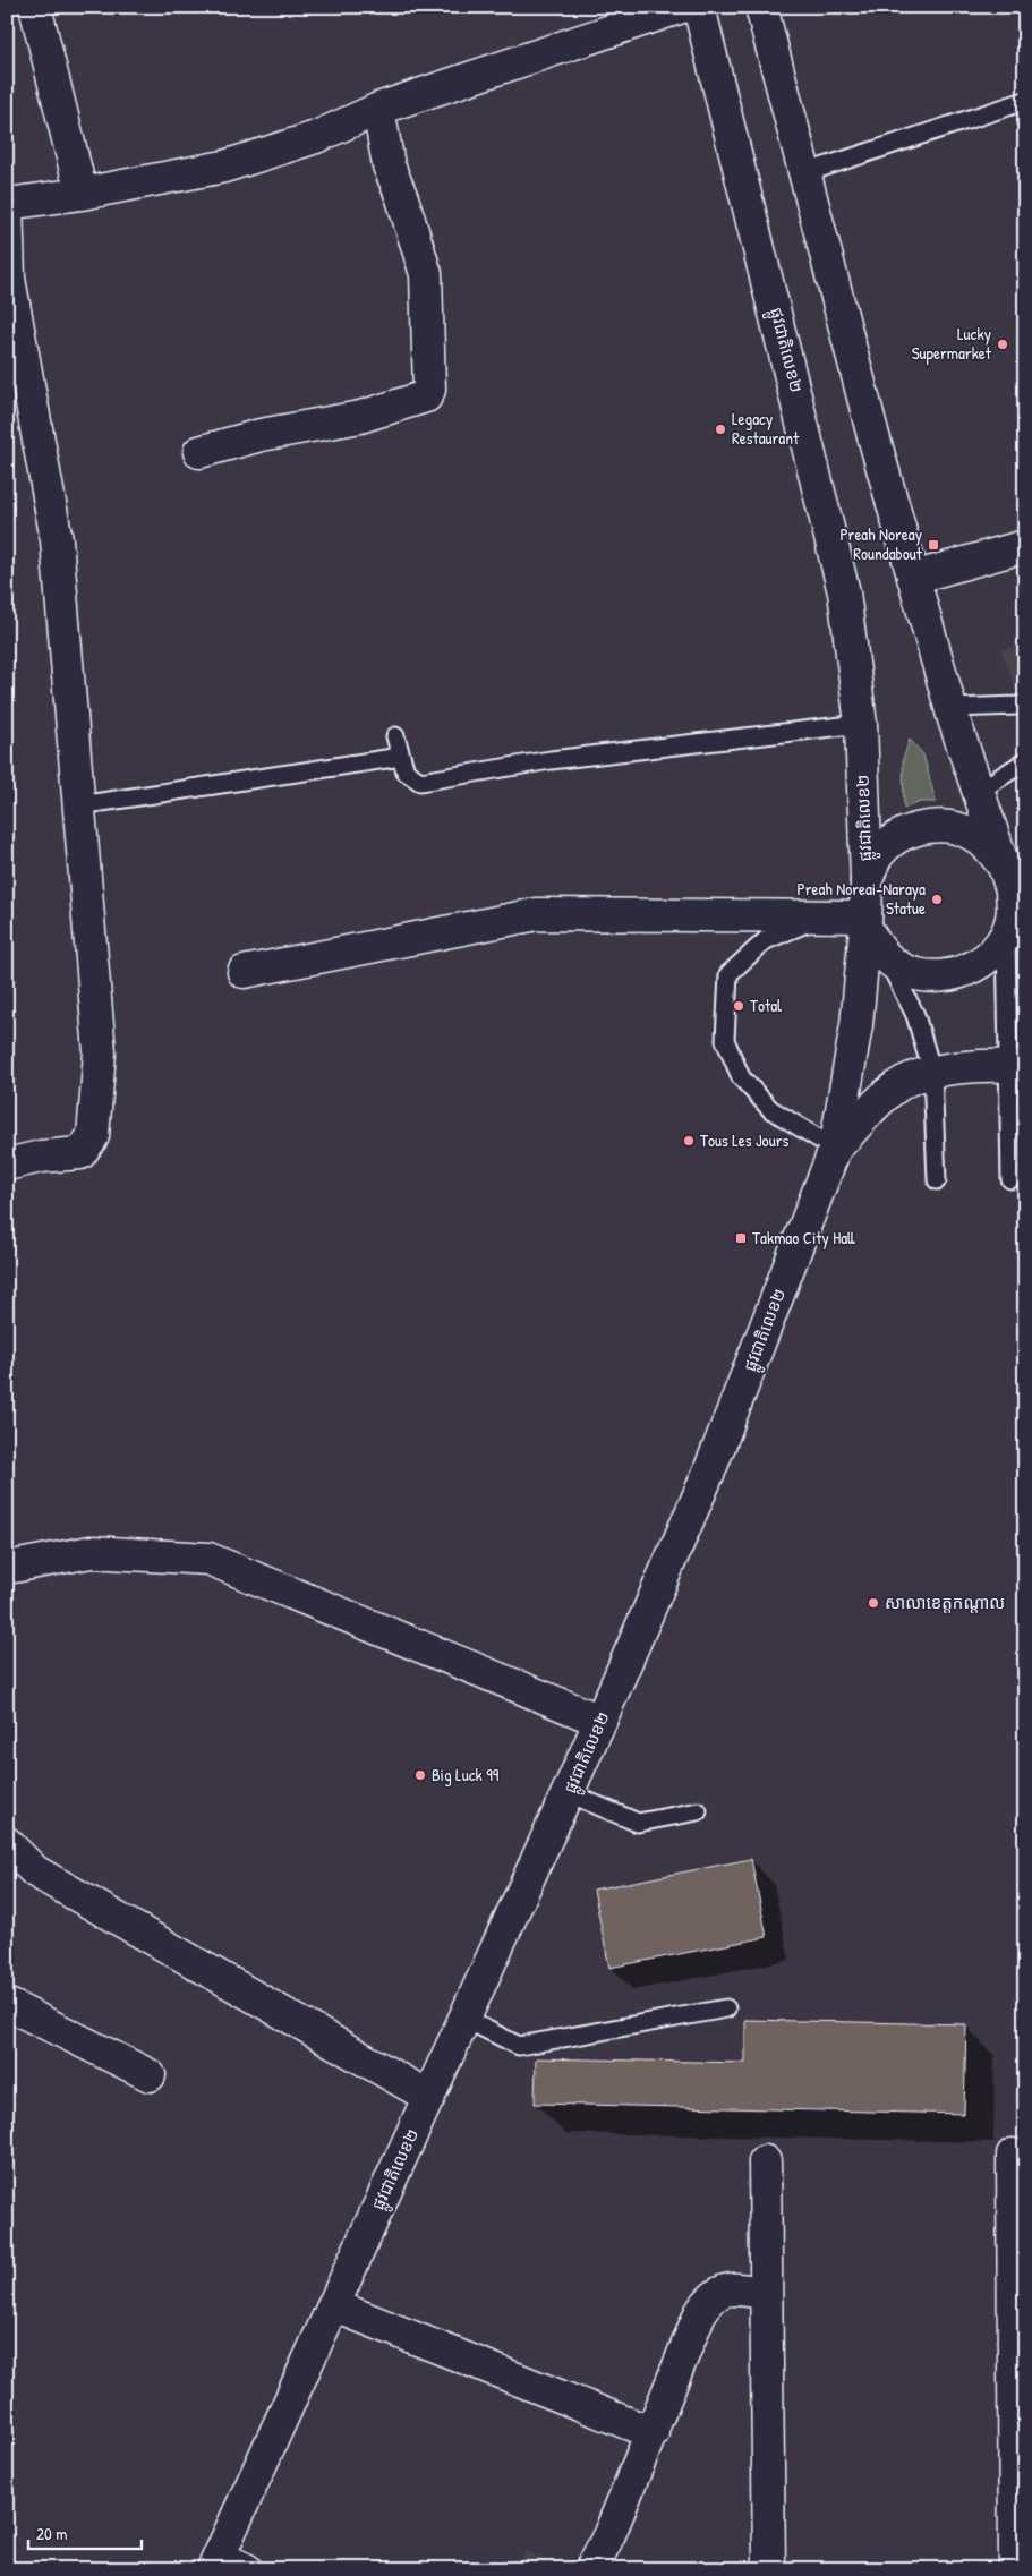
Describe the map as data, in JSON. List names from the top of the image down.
{
  "streets": {
    "street": ["ផ្លូវជាតិលេខ២"]
  },
  "places": {
    "other": [
      "Lucky Supermarket",
      "Legacy Restaurant",
      "Preah Noreai-Naraya Statue",
      "Total",
      "Tous Les Jours",
      "សាលាខេត្តកណ្ដាល",
      "Big Luck 99"
    ],
    "transit": ["Preah Noreay Roundabout", "Takmao City Hall"]
  },
  "scale_bar": "20 m"
}
